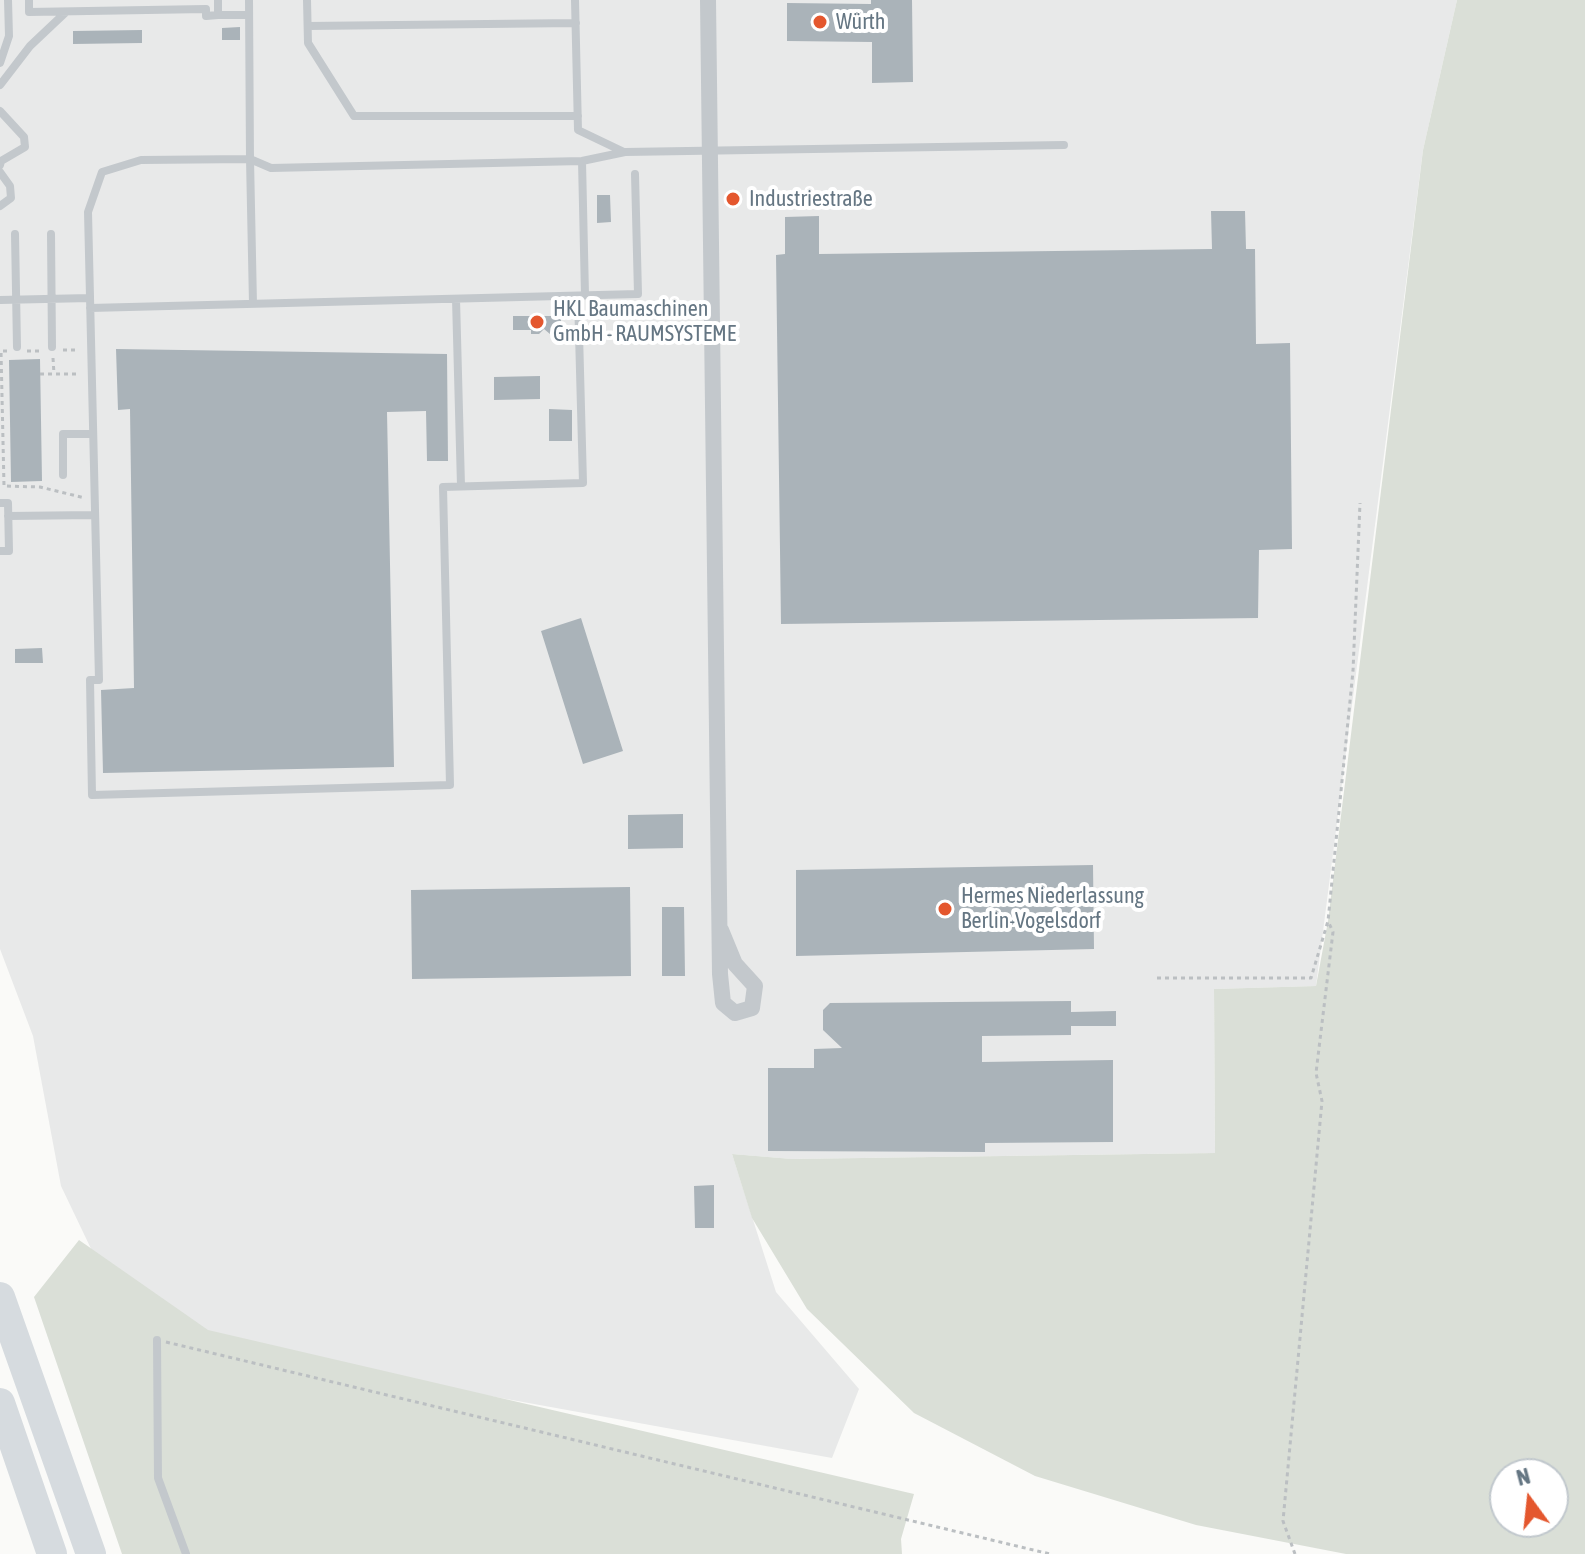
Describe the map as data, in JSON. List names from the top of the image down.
{
  "places": [
    "Würth",
    "Industriestraße",
    "HKL Baumaschinen GmbH - RAUMSYSTEME",
    "Hermes Niederlassung Berlin-Vogelsdorf"
  ],
  "north": "top"
}
